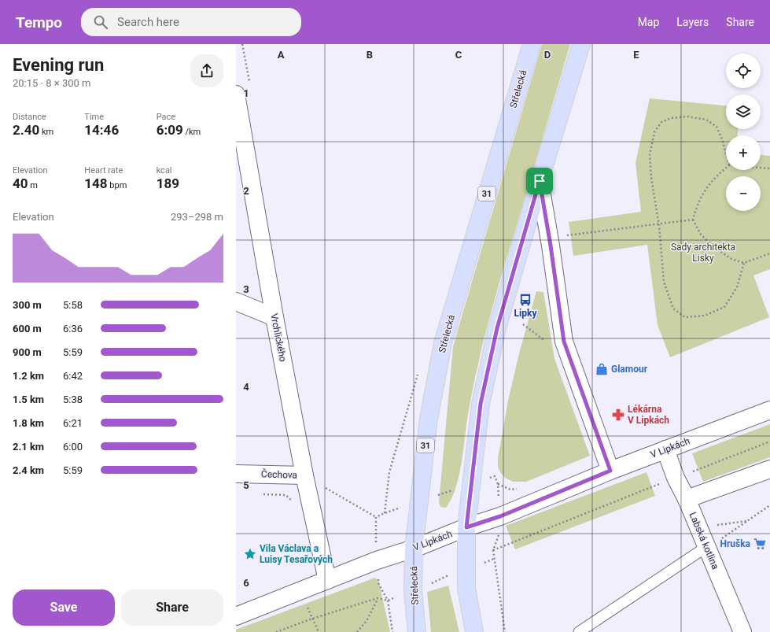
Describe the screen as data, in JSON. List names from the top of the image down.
{
  "streets": {
    "main road": ["Střelecká", "31"],
    "street": [
      "Vrchlického",
      "V Lipkách",
      "Čechova",
      "Labská kotlina"
    ]
  },
  "crossings": [
    ["Střelecká", "V Lipkách"],
    ["Vrchlického", "V Lipkách"],
    ["Vrchlického", "Čechova"],
    ["V Lipkách", "Labská kotlina"]
  ],
  "parks": ["Sady architekta Lisky"],
  "places": {
    "bus stop": ["Lipky"],
    "shop": ["Glamour"],
    "pharmacy": ["Lékárna V Lipkách"],
    "supermarket": ["Hruška"],
    "place": ["Vila Václava a Luisy Tesařových"]
  },
  "page": {
    "header": "Tempo",
    "search": "Search here",
    "nav": ["Map", "Layers", "Share"],
    "heading": ["Evening run", "20:15 · 8 × 300 m"],
    "map_buttons": ["+", "−"],
    "stats": [
      ["Distance", "2.40 km"],
      ["Time", "14:46"],
      ["Pace", "6:09 /km"],
      ["Elevation", "40 m"],
      ["Heart rate", "148 bpm"],
      ["kcal", "189"]
    ],
    "chart": ["Elevation", "293–298 m"],
    "list": [
      {
        "name": "300 m",
        "note": "5:58"
      },
      {
        "name": "600 m",
        "note": "6:36"
      },
      {
        "name": "900 m",
        "note": "5:59"
      },
      {
        "name": "1.2 km",
        "note": "6:42"
      },
      {
        "name": "1.5 km",
        "note": "5:38"
      },
      {
        "name": "1.8 km",
        "note": "6:21"
      },
      {
        "name": "2.1 km",
        "note": "6:00"
      },
      {
        "name": "2.4 km",
        "note": "5:59"
      }
    ],
    "buttons": ["Save", "Share"]
  },
  "grid": {
    "columns": [
      "A",
      "B",
      "C",
      "D",
      "E"
    ],
    "rows": [
      "1",
      "2",
      "3",
      "4",
      "5",
      "6"
    ]
  }
}
